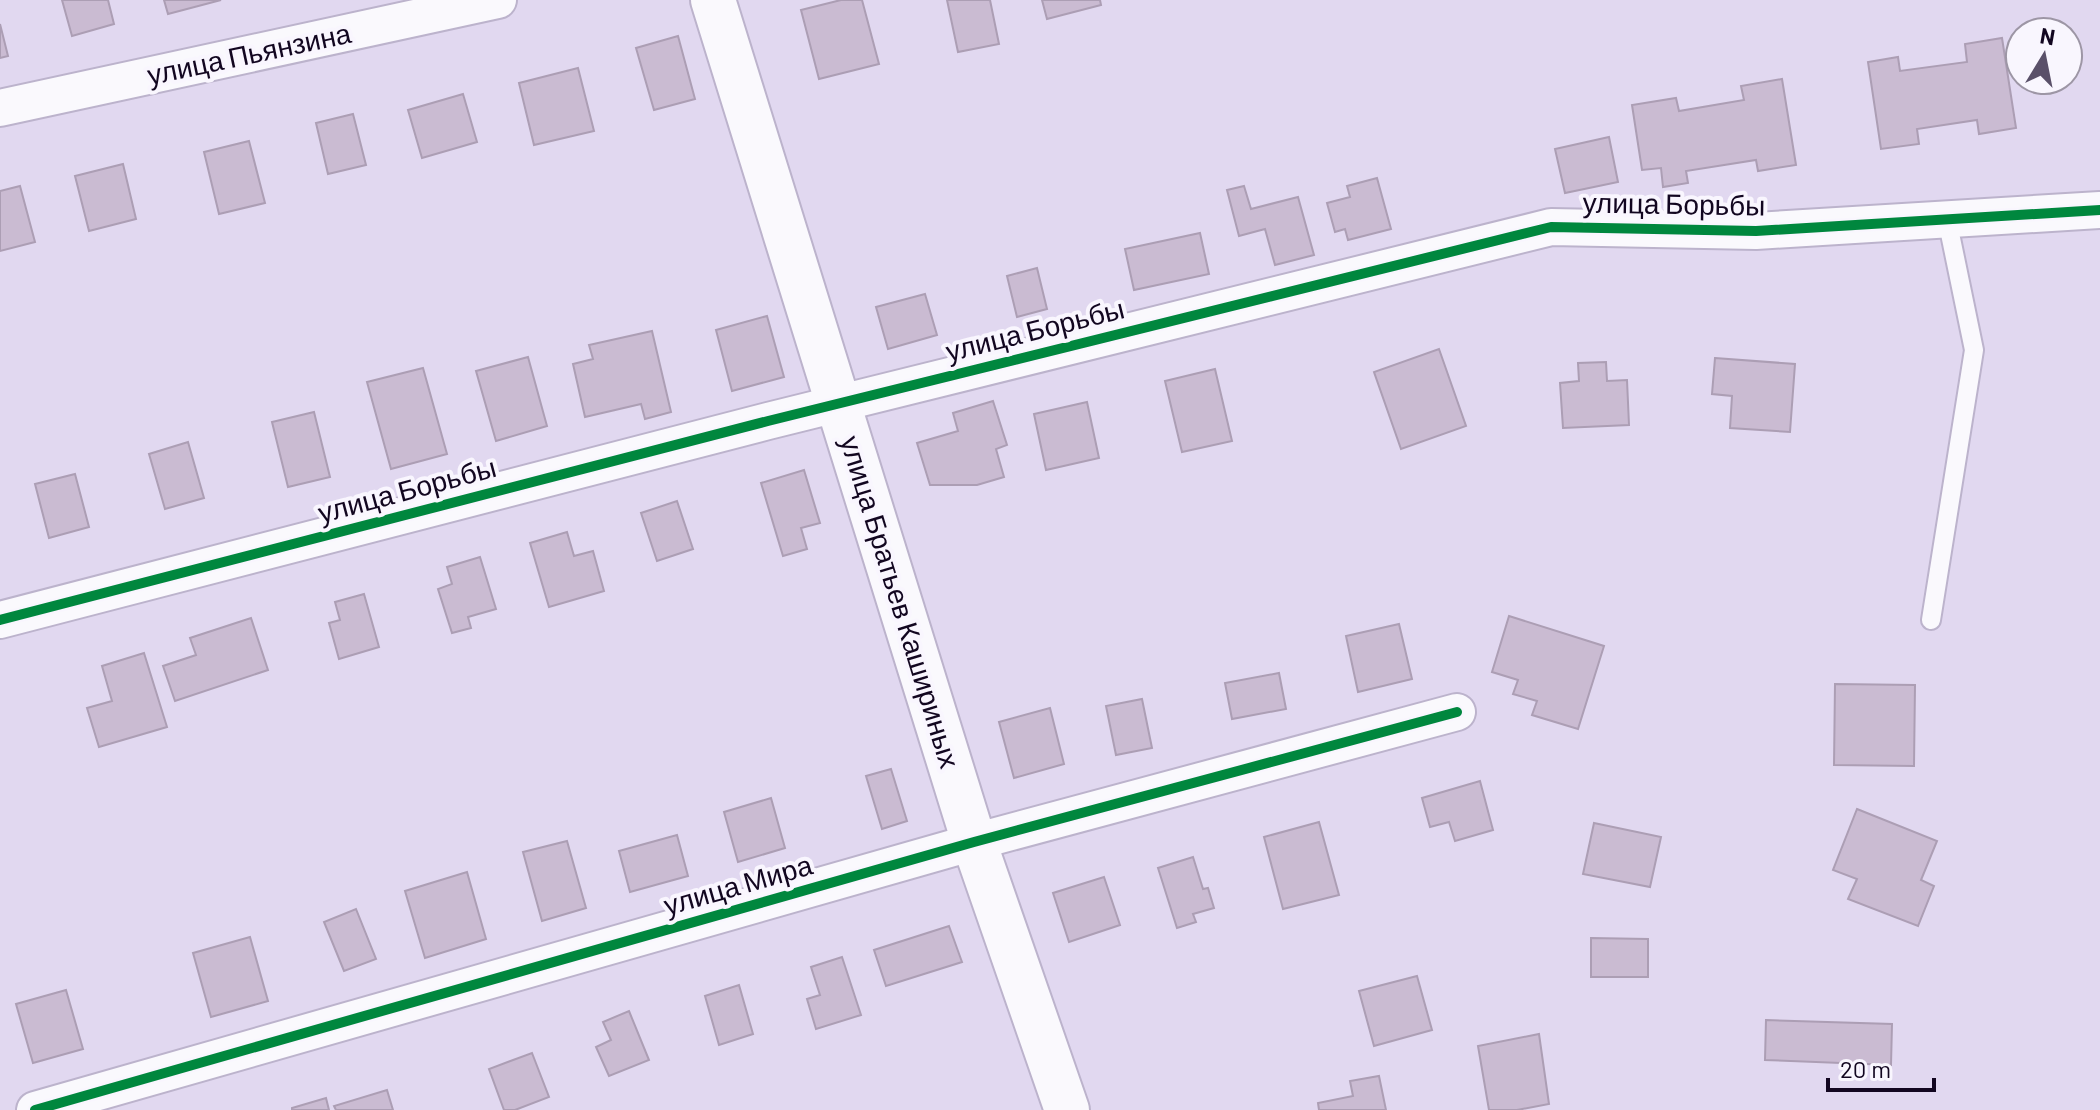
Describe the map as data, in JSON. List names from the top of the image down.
{
  "streets": {
    "main road": ["улица Братьев Кашириных"],
    "street": ["улица Пьянзина", "улица Борьбы", "улица Мира"]
  },
  "crossings": [
    ["улица Борьбы", "улица Братьев Кашириных"],
    ["улица Братьев Кашириных", "улица Мира"]
  ],
  "scale_bar": "20 m",
  "north": "top"
}
